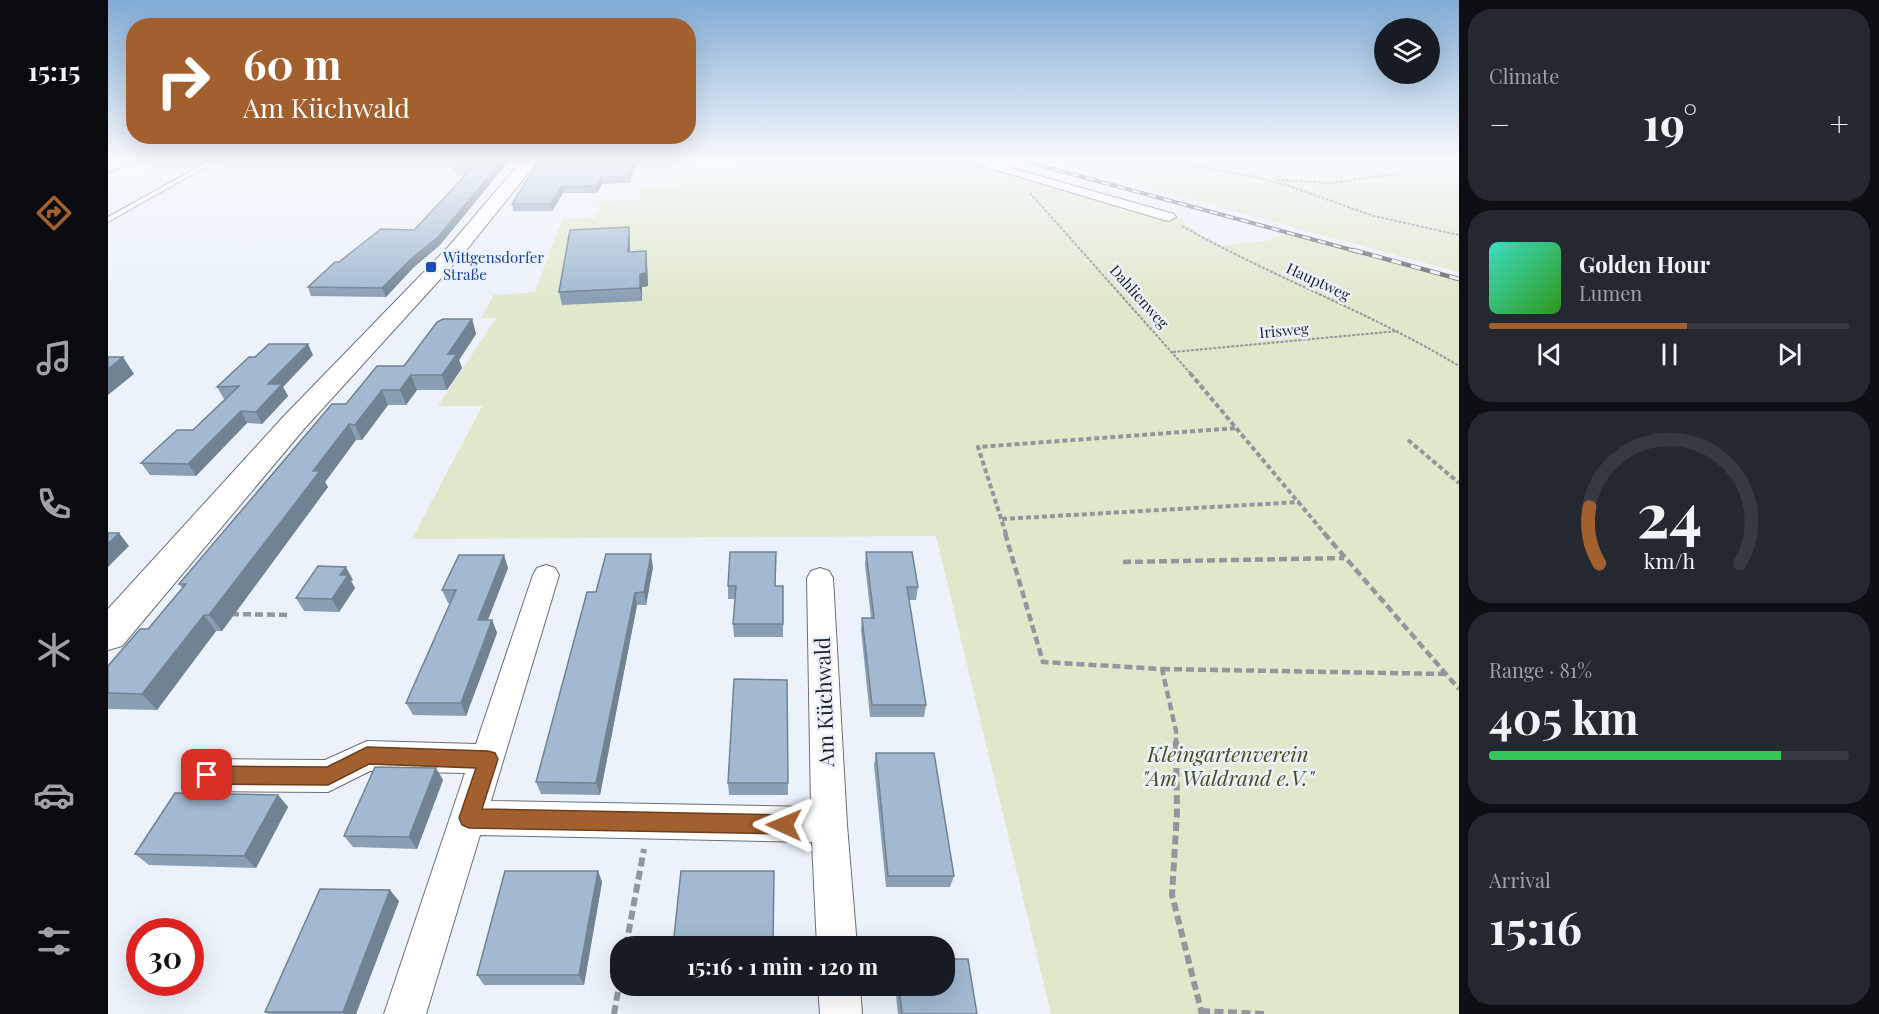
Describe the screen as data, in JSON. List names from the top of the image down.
{
  "streets": {
    "street": ["Am Küchwald"],
    "path": ["Hauptweg", "Dahlienweg", "Irisweg"]
  },
  "crossings": [
    ["Hauptweg", "Irisweg"],
    ["Dahlienweg", "Irisweg"]
  ],
  "parks": ["Kleingartenverein \"Am Waldrand e.V.\""],
  "places": {
    "transit": ["Wittgensdorfer Straße"]
  },
  "page": {
    "tabs": "15:15",
    "tile": [
      "Climate",
      ["Range · 81%", "405 km"],
      ["Arrival", "15:16"]
    ],
    "turn": ["60 m", "Am Küchwald"],
    "heat": ["−", "19°", "+"],
    "song": ["Golden Hour", "Lumen"],
    "limit": "30",
    "trip": "15:16 · 1 min · 120 m",
    "gauge": ["24", "km/h"]
  }
}
